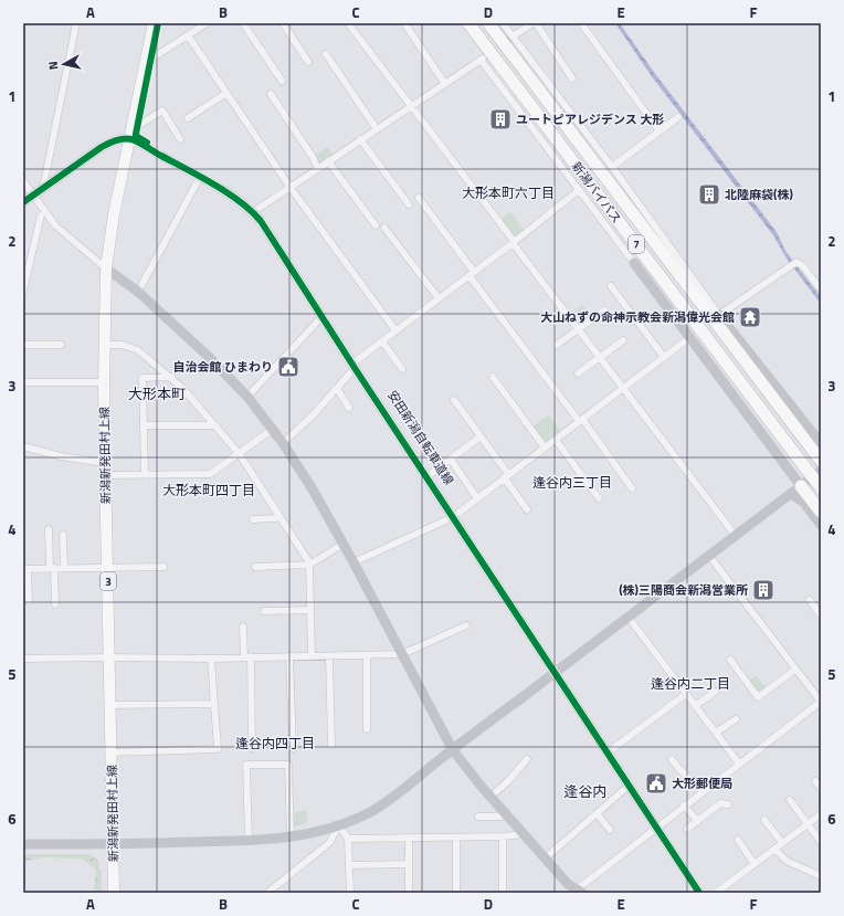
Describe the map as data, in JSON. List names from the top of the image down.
{
  "streets": {
    "highway": ["新潟バイパス", "7"],
    "main road": ["新潟新発田村上線", "3"]
  },
  "districts": [
    "大形本町六丁目",
    "大形本町",
    "逢谷内三丁目",
    "大形本町四丁目",
    "逢谷内二丁目",
    "逢谷内四丁目",
    "逢谷内"
  ],
  "places": {
    "building": ["ユートピアレジデンス 大形", "北陸麻袋(株)", "(株)三陽商会新潟営業所"],
    "temple": ["大山ねずの命神示教会新潟偉光会館"],
    "public building": ["自治会館 ひまわり", "大形郵便局"]
  },
  "north": "left",
  "grid": {
    "columns": [
      "A",
      "B",
      "C",
      "D",
      "E",
      "F"
    ],
    "rows": [
      "1",
      "2",
      "3",
      "4",
      "5",
      "6"
    ]
  }
}
